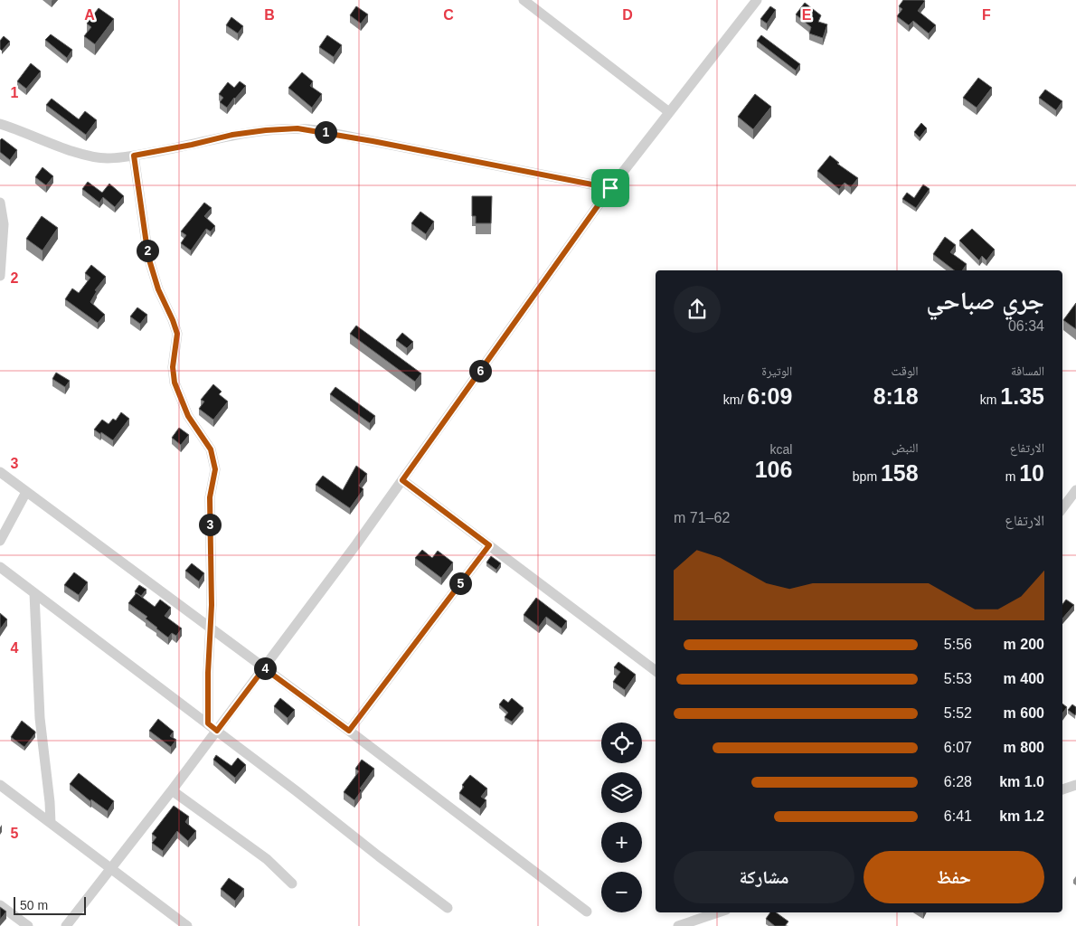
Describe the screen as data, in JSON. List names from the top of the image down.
{
  "scale_bar": "50 m",
  "page": {
    "pins": [
      "1",
      "2",
      "6",
      "3",
      "5",
      "4"
    ],
    "heading": ["جري صباحي", "06:34"],
    "stats": [
      ["المسافة", "1.35 km"],
      ["الوقت", "8:18"],
      ["الوتيرة", "6:09 /km"],
      ["الارتفاع", "10 m"],
      ["النبض", "158 bpm"],
      ["kcal", "106"]
    ],
    "chart": ["الارتفاع", "62–71 m"],
    "list": [
      {
        "name": "200 m",
        "note": "5:56"
      },
      {
        "name": "400 m",
        "note": "5:53"
      },
      {
        "name": "600 m",
        "note": "5:52"
      },
      {
        "name": "800 m",
        "note": "6:07"
      },
      {
        "name": "1.0 km",
        "note": "6:28"
      },
      {
        "name": "1.2 km",
        "note": "6:41"
      }
    ],
    "map_buttons": ["+", "−"],
    "buttons": ["حفظ", "مشاركة"],
    "scale": "50 m"
  },
  "grid": {
    "columns": [
      "A",
      "B",
      "C",
      "D",
      "E",
      "F"
    ],
    "rows": [
      "1",
      "2",
      "3",
      "4",
      "5"
    ]
  }
}
